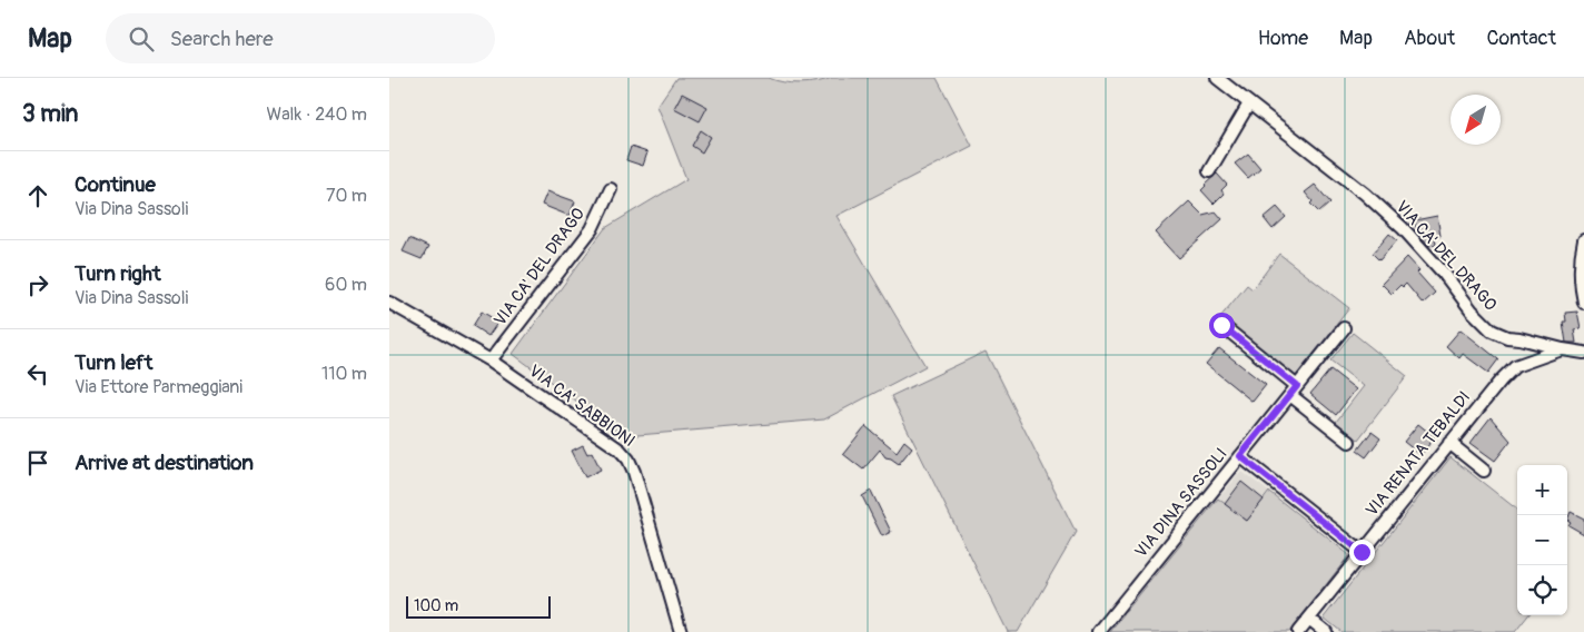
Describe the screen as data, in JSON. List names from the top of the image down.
{
  "streets": {
    "street": [
      "VIA CA' DEL DRAGO",
      "VIA CA' SABBIONI",
      "VIA RENATA TEBALDI",
      "VIA DINA SASSOLI"
    ]
  },
  "crossings": [
    ["VIA CA' DEL DRAGO", "VIA CA' SABBIONI"],
    ["VIA CA' DEL DRAGO", "VIA RENATA TEBALDI"]
  ],
  "scale_bar": "100 m",
  "north": "bottom left",
  "page": {
    "header": "Map",
    "search": "Search here",
    "nav": [
      "Home",
      "Map",
      "About",
      "Contact"
    ],
    "heading": ["3 min", "Walk · 240 m"],
    "list": [
      ["Continue", "Via Dina Sassoli", "70 m"],
      ["Turn right", "Via Dina Sassoli", "60 m"],
      ["Turn left", "Via Ettore Parmeggiani", "110 m"],
      "Arrive at destination"
    ],
    "map_buttons": ["+", "−"],
    "scale": "100 m"
  }
}
